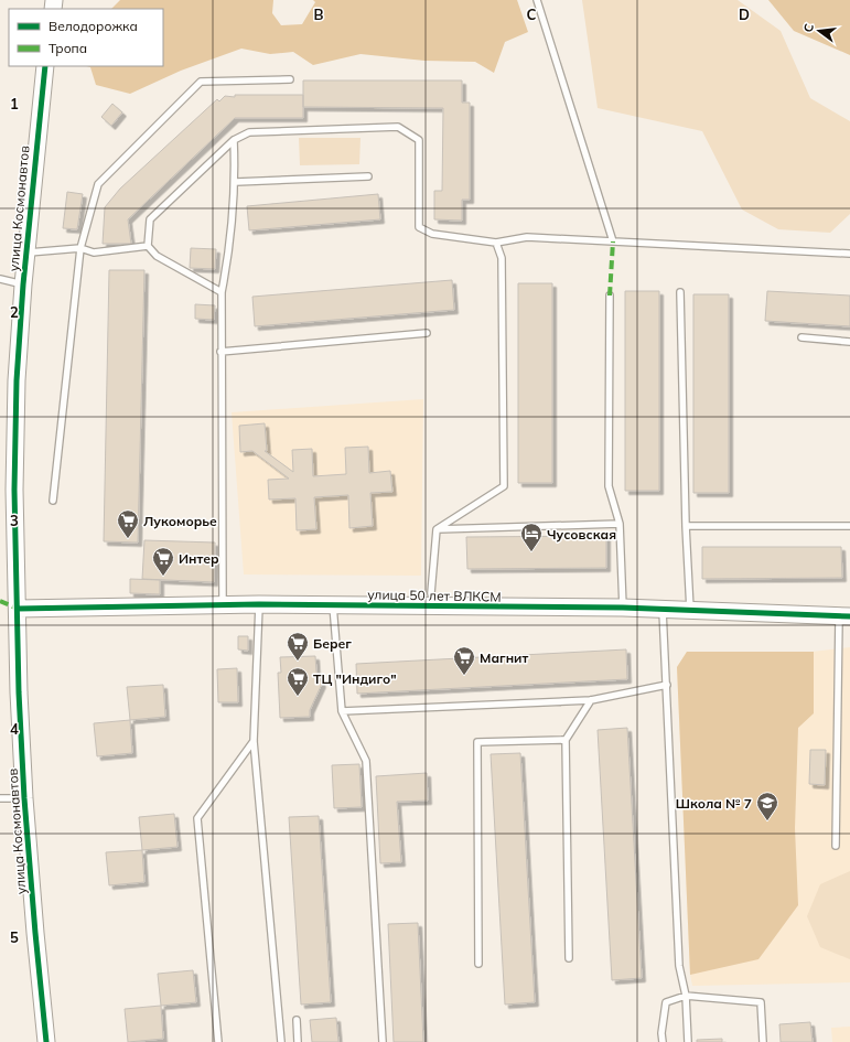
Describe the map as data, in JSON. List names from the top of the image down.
{
  "streets": {
    "street": ["улица Космонавтов", "улица 50 лет ВЛКСМ"]
  },
  "crossings": [
    ["улица Космонавтов", "улица 50 лет ВЛКСМ"]
  ],
  "places": {
    "supermarket": [
      "Лукоморье",
      "Интер",
      "Берег",
      "Магнит",
      "ТЦ \"Индиго\""
    ],
    "hotel": ["Чусовская"],
    "school or university": ["Школа № 7"]
  },
  "legend": ["Велодорожка", "Тропа"],
  "north": "left",
  "grid": {
    "columns": ["B", "C", "D"],
    "rows": [
      "1",
      "2",
      "3",
      "4",
      "5"
    ]
  }
}
